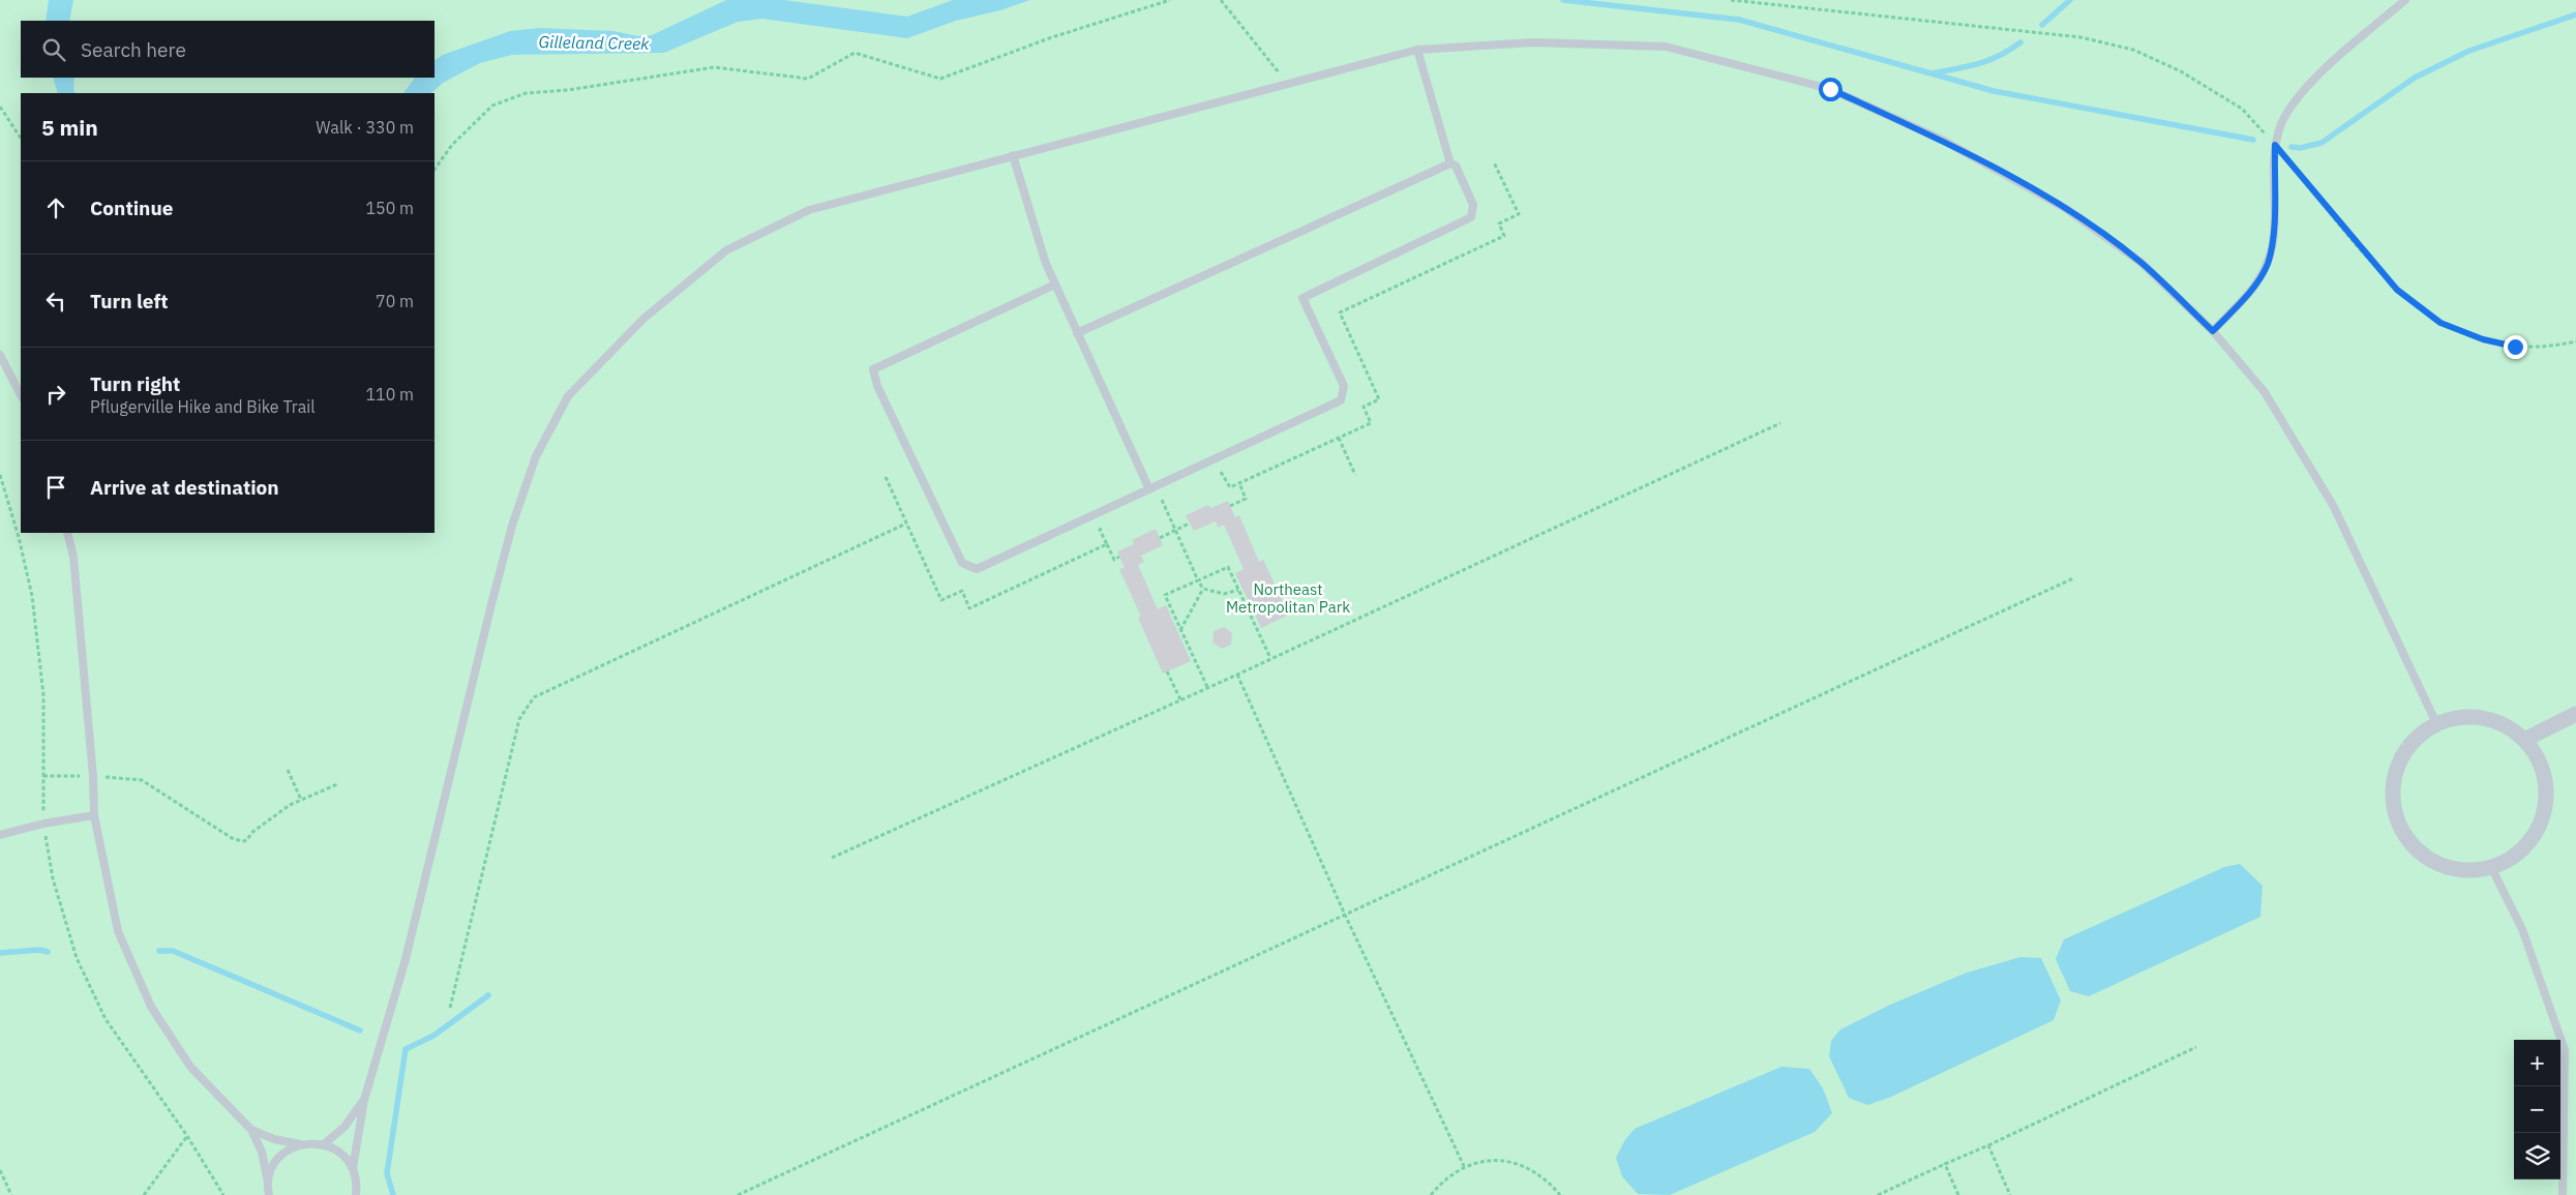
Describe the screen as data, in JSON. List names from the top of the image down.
{
  "water": ["Gilleland Creek"],
  "parks": ["Northeast Metropolitan Park"],
  "page": {
    "search": "Search here",
    "heading": ["5 min", "Walk · 330 m"],
    "list": [
      ["Continue", "150 m"],
      ["Turn left", "70 m"],
      ["Turn right", "Pflugerville Hike and Bike Trail", "110 m"],
      "Arrive at destination"
    ],
    "map_buttons": ["+", "−"]
  }
}
